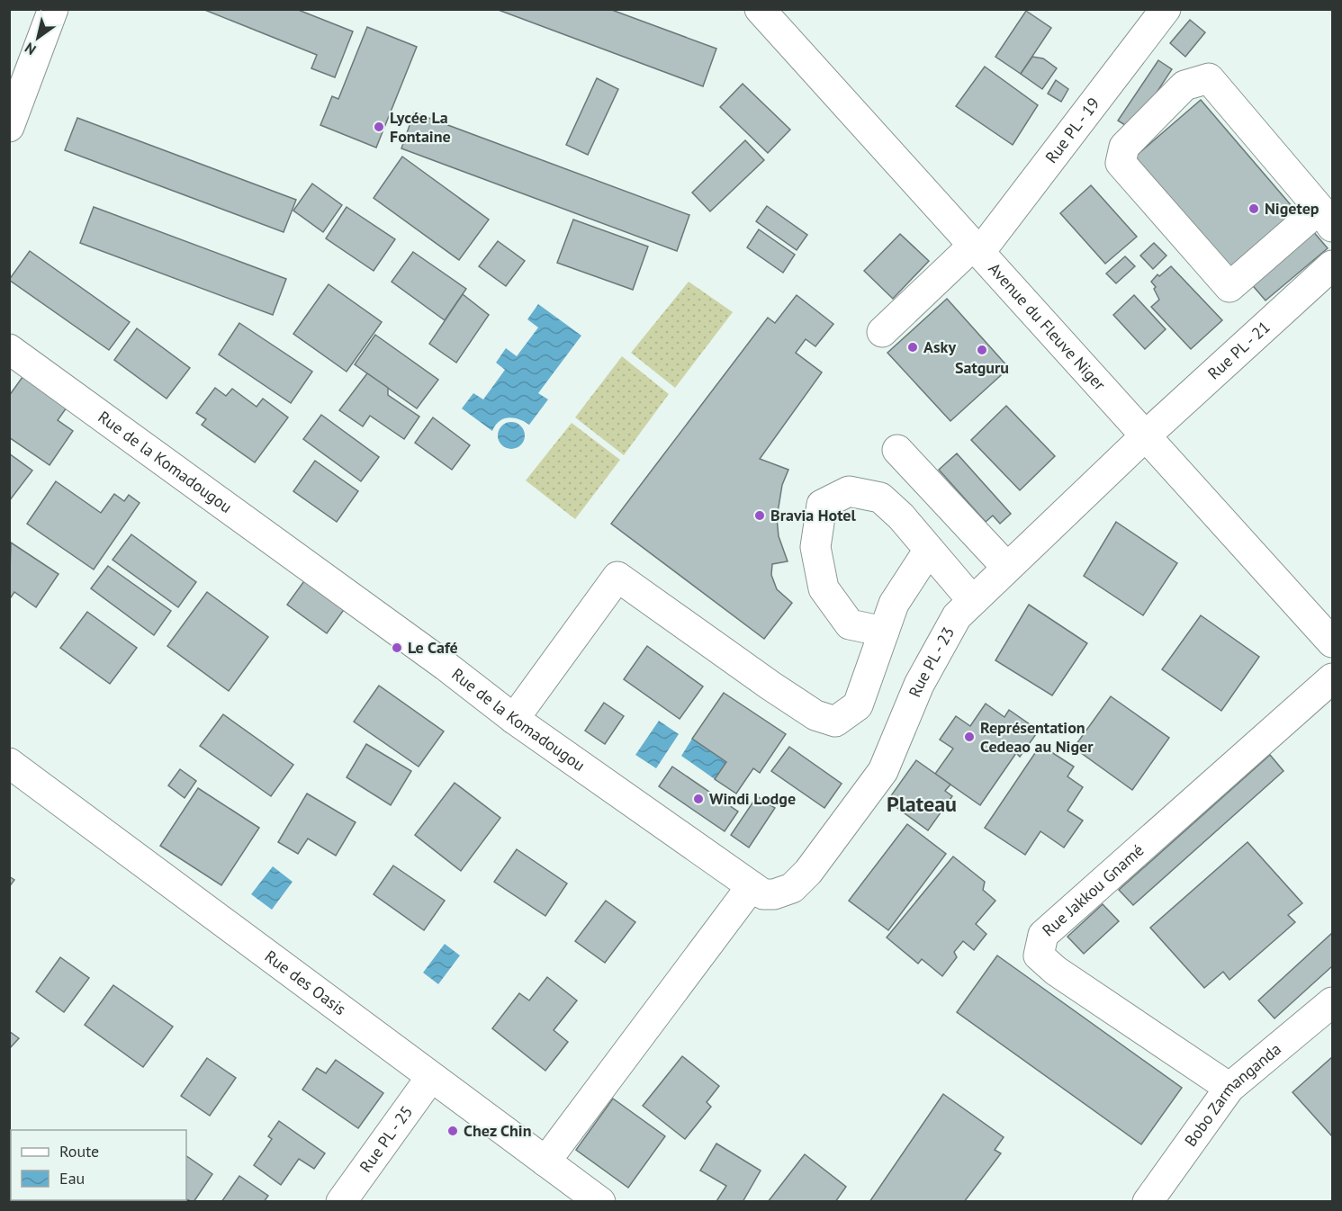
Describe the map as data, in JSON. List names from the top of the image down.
{
  "streets": {
    "street": [
      "Rue PL - 19",
      "Avenue du Fleuve Niger",
      "Rue PL - 21",
      "Rue de la Komadougou",
      "Rue PL - 23",
      "Rue Jakkou Gnamé",
      "Rue des Oasis",
      "Bobo Zarmanganda",
      "Rue PL - 25"
    ]
  },
  "crossings": [
    ["Rue PL - 19", "Avenue du Fleuve Niger"],
    ["Avenue du Fleuve Niger", "Rue PL - 21"],
    ["Avenue du Fleuve Niger", "Rue PL - 23"],
    ["Rue PL - 21", "Rue PL - 23"],
    ["Rue de la Komadougou", "Rue PL - 23"],
    ["Rue Jakkou Gnamé", "Bobo Zarmanganda"],
    ["Rue des Oasis", "Rue PL - 25"]
  ],
  "districts": ["Plateau"],
  "places": [
    "Lycée La Fontaine",
    "Nigetep",
    "Asky",
    "Satguru",
    "Bravia Hotel",
    "Le Café",
    "Représentation Cedeao au Niger",
    "Windi Lodge",
    "Chez Chin"
  ],
  "legend": ["Route", "Eau"],
  "north": "bottom left"
}
